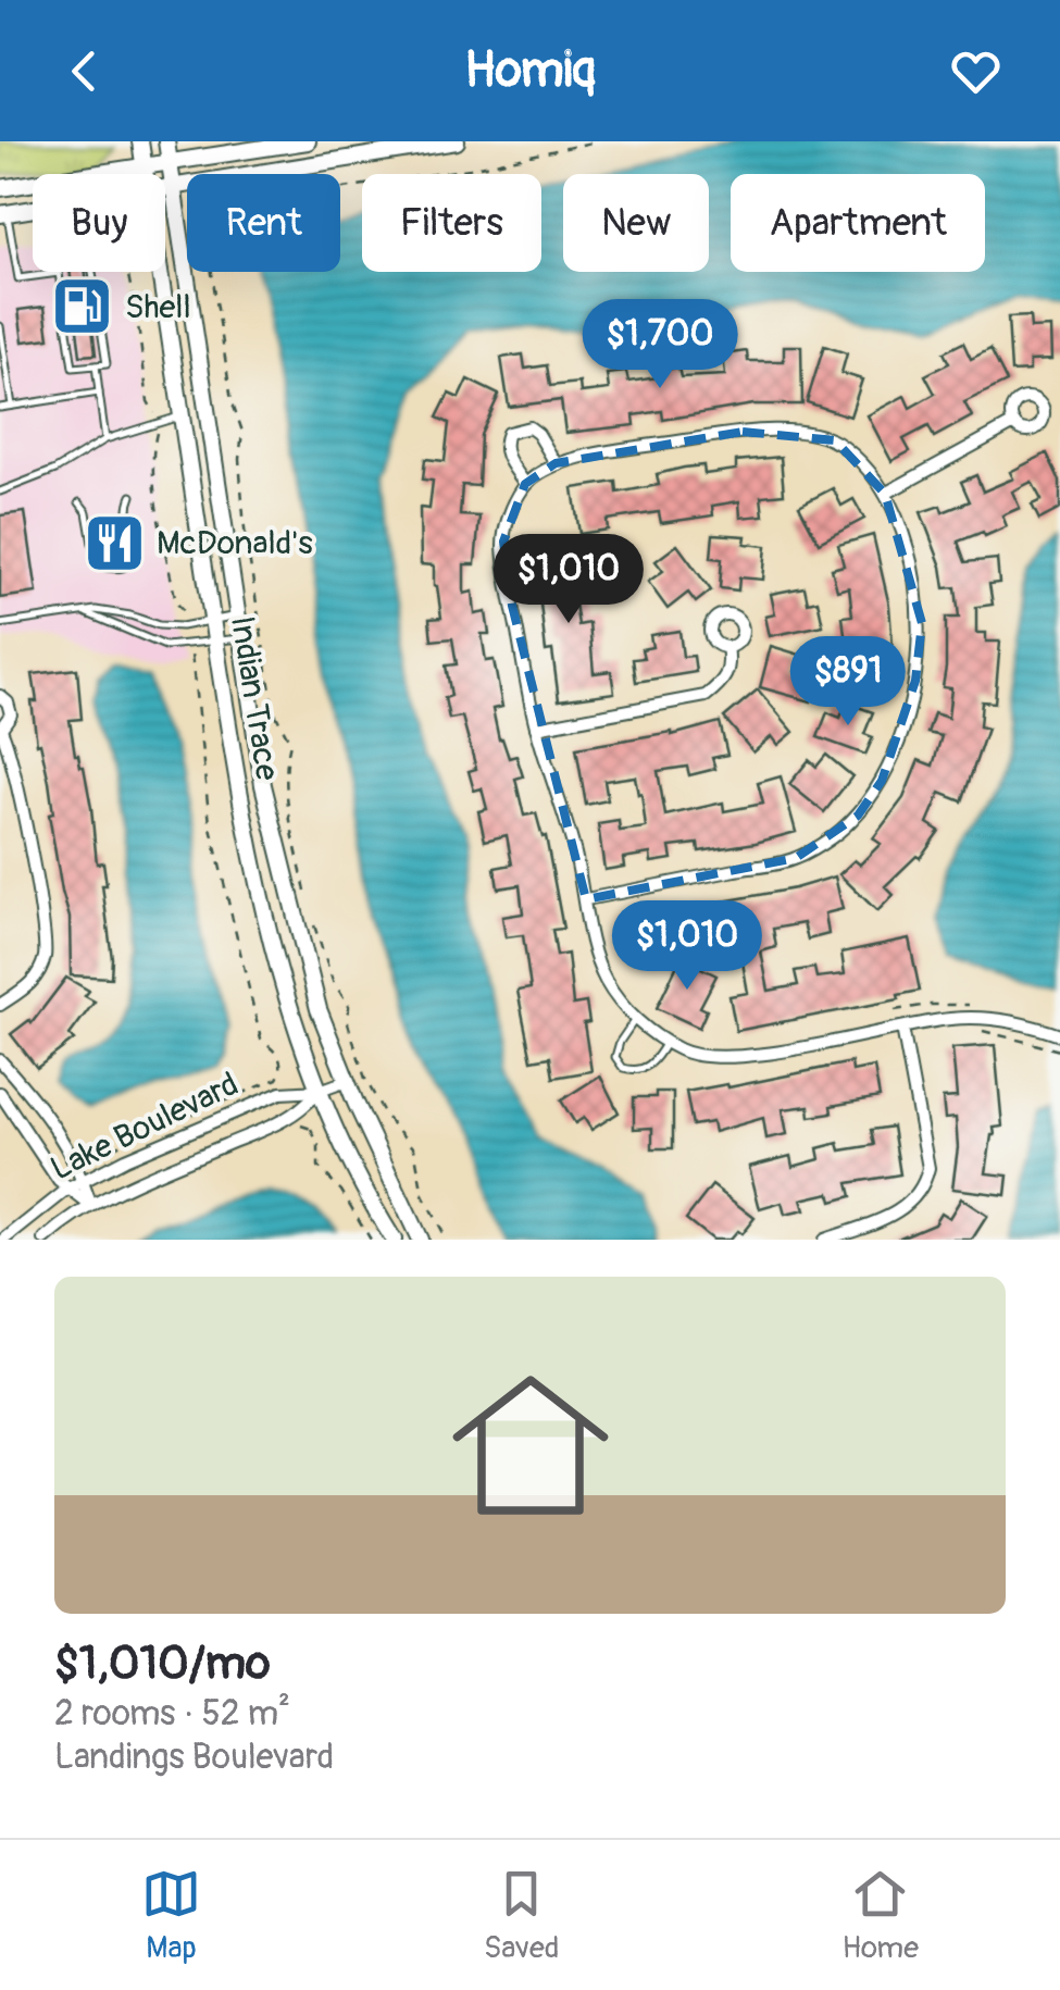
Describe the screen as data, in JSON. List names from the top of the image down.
{
  "streets": {
    "main road": ["Indian Trace"],
    "street": ["Lake Boulevard"]
  },
  "crossings": [
    ["Indian Trace", "Lake Boulevard"]
  ],
  "places": {
    "fuel station": ["Shell"],
    "restaurant": ["McDonald's"]
  },
  "page": {
    "header": "Homiq",
    "chip": [
      "Buy",
      "Rent",
      "Filters",
      "New",
      "Apartment"
    ],
    "price": [
      "$1,700",
      "$1,010",
      "$891",
      "$1,010"
    ],
    "list": [
      {
        "name": "$1,010/mo",
        "note": "2 rooms · 52 m² · Landings Boulevard"
      }
    ],
    "tabs": ["Map", "Saved", "Home"]
  }
}
